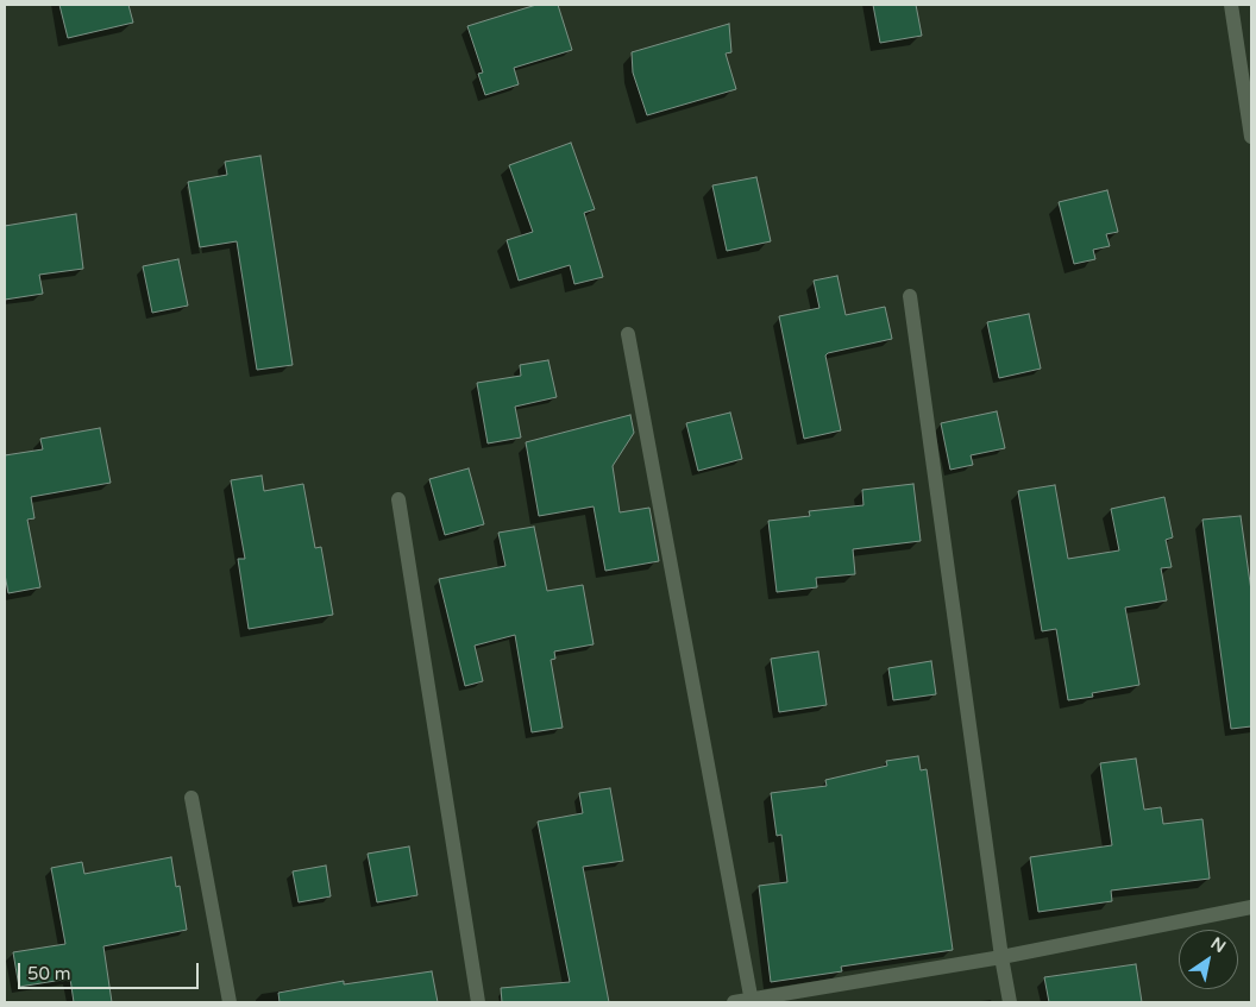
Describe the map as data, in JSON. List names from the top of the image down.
{
  "scale_bar": "50 m",
  "north": "top right"
}
